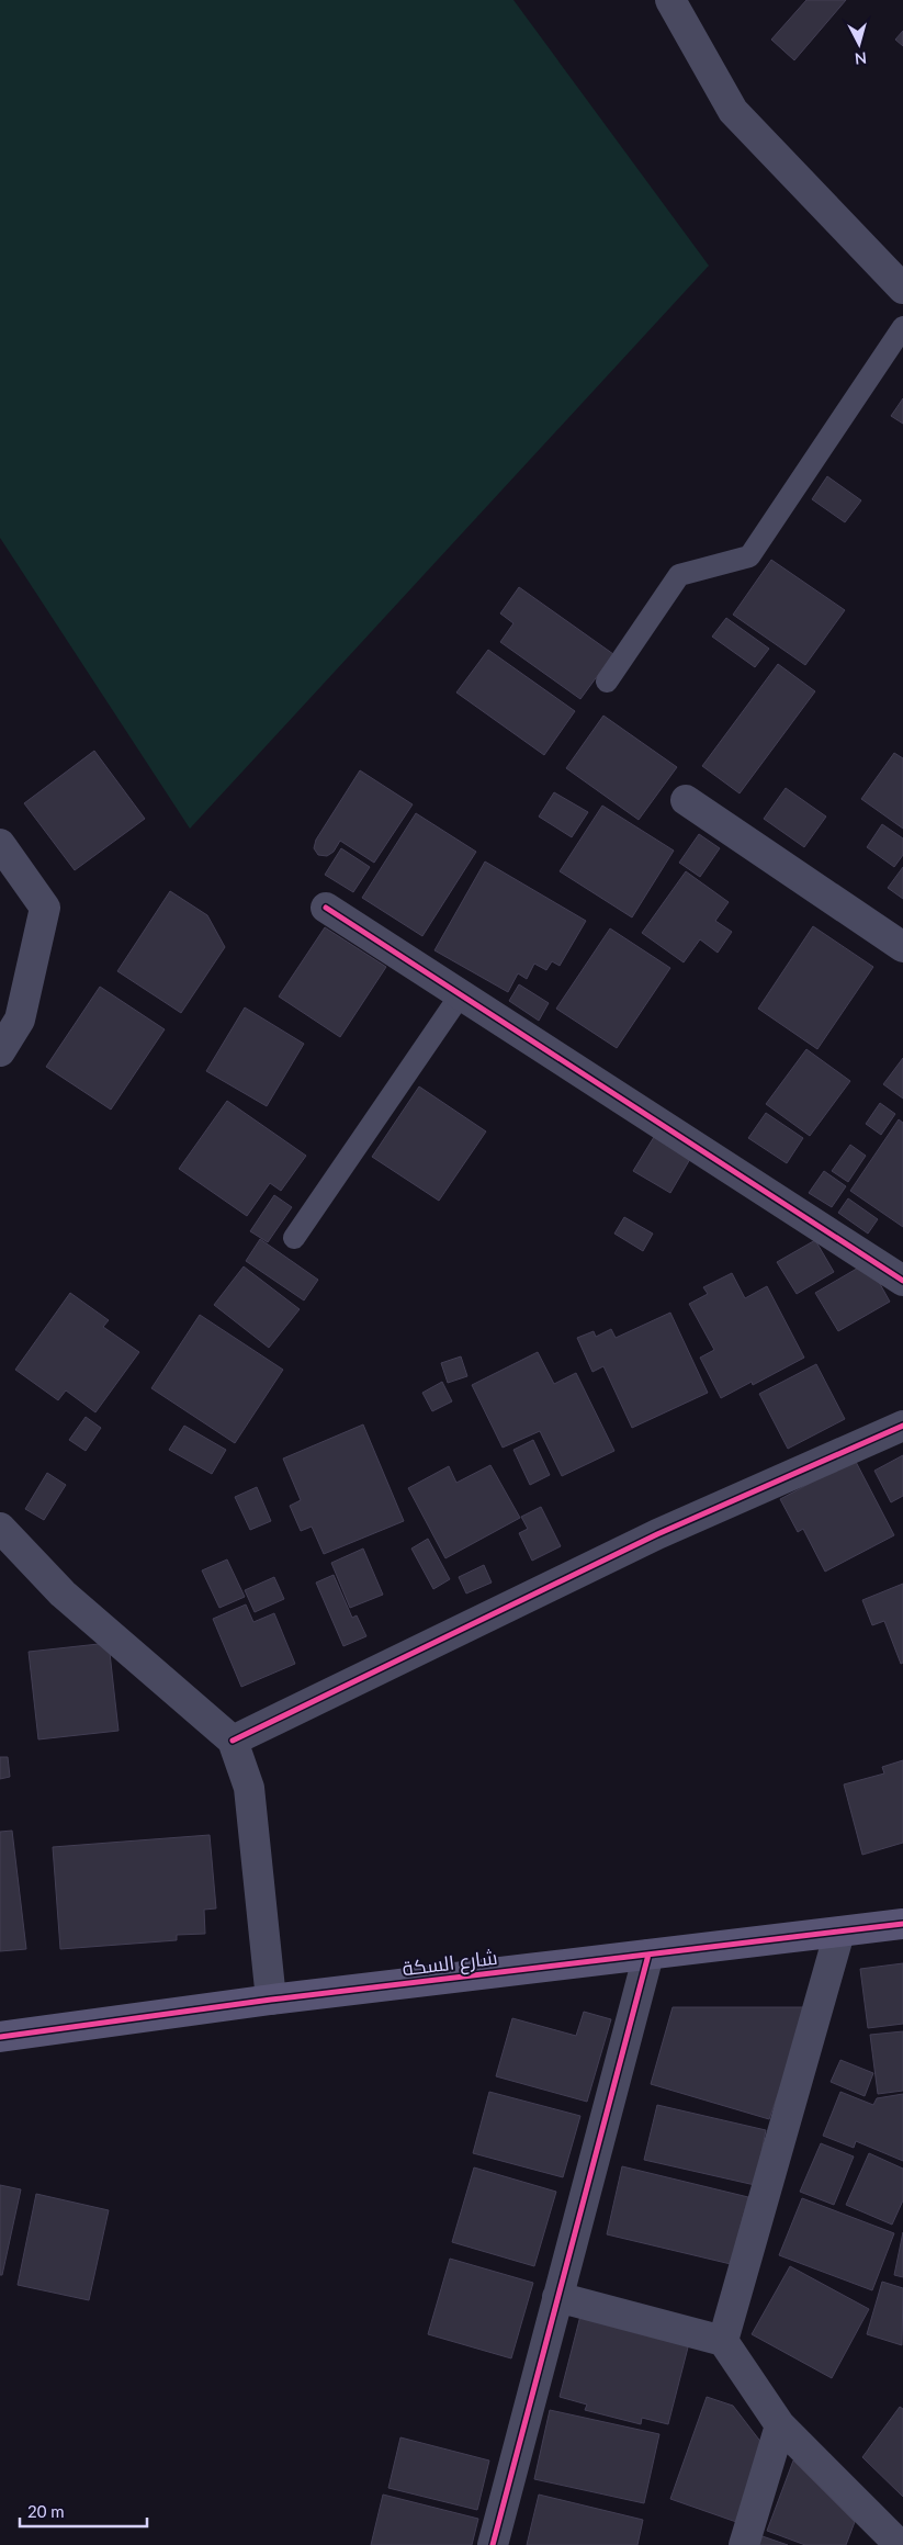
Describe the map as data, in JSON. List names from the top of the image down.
{
  "streets": {
    "street": ["شارع السكة"]
  },
  "scale_bar": "20 m",
  "north": "bottom"
}
